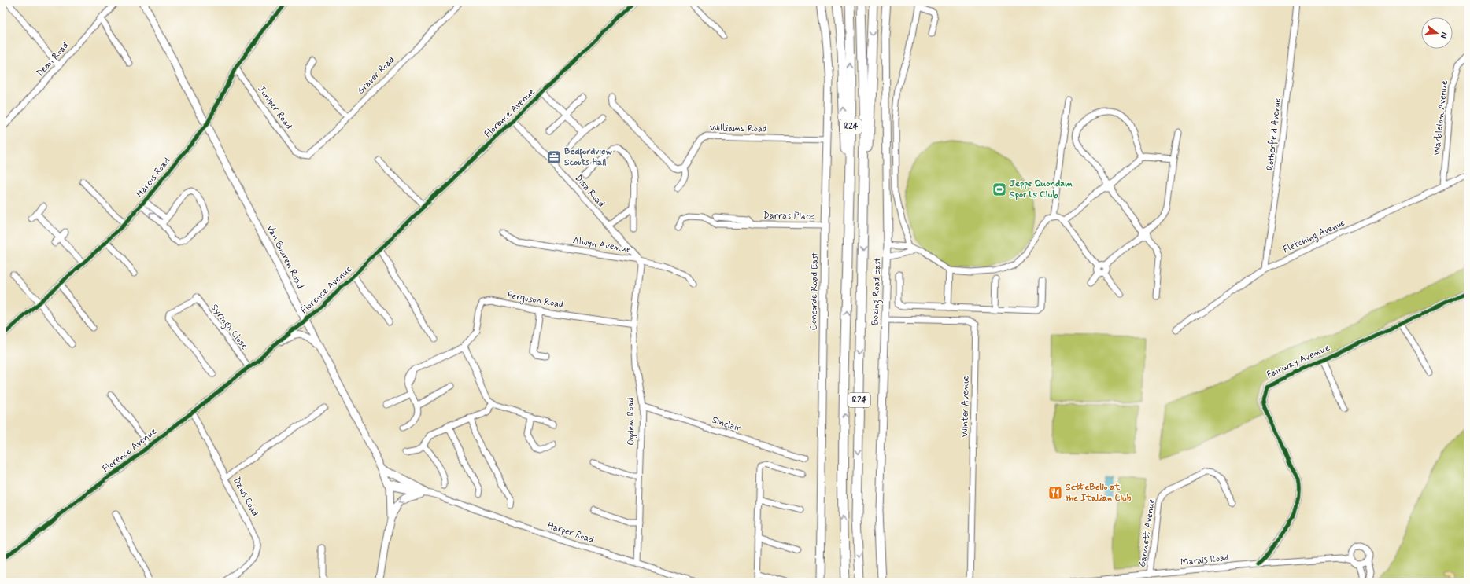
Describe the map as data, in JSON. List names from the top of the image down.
{
  "streets": {
    "highway": ["R24"],
    "main road": ["Van Buuren Road", "Concorde Road East", "Boeing Road East"],
    "street": [
      "Dean Road",
      "Graver Road",
      "Juniper Road",
      "Florence Avenue",
      "Warbleton Avenue",
      "Williams Road",
      "Rotherfield Avenue",
      "Harcus Road",
      "Disa Road",
      "Darras Place",
      "Fletching Avenue",
      "Alwyn Avenue",
      "Ferguson Road",
      "Syringa Close",
      "Fairway Avenue",
      "Winter Avenue",
      "Ogden Road",
      "Sinclair",
      "Daws Road",
      "Harper Road",
      "Gannett Avenue",
      "Marais Road"
    ]
  },
  "crossings": [
    ["Graver Road", "Juniper Road"],
    ["Juniper Road", "Harcus Road"],
    ["Florence Avenue", "Disa Road"],
    ["Florence Avenue", "Van Buuren Road"],
    ["Florence Avenue", "Syringa Close"],
    ["Florence Avenue", "Daws Road"],
    ["Warbleton Avenue", "Fletching Avenue"],
    ["Williams Road", "Concorde Road East"],
    ["Rotherfield Avenue", "Fletching Avenue"],
    ["Harcus Road", "Van Buuren Road"],
    ["Disa Road", "Alwyn Avenue"],
    ["Disa Road", "Ogden Road"],
    ["Darras Place", "Concorde Road East"],
    ["Alwyn Avenue", "Ogden Road"],
    ["Van Buuren Road", "Harper Road"],
    ["Boeing Road East", "Winter Avenue"],
    ["Ferguson Road", "Ogden Road"],
    ["Fairway Avenue", "Marais Road"],
    ["Ogden Road", "Sinclair"],
    ["Ogden Road", "Harper Road"],
    ["Gannett Avenue", "Marais Road"]
  ],
  "places": {
    "office": ["Bedfordview Scouts Hall"],
    "sports": ["Jeppe Quondam Sports Club"],
    "restaurant": ["SetteBello at the Italian Club"]
  },
  "north": "right"
}
